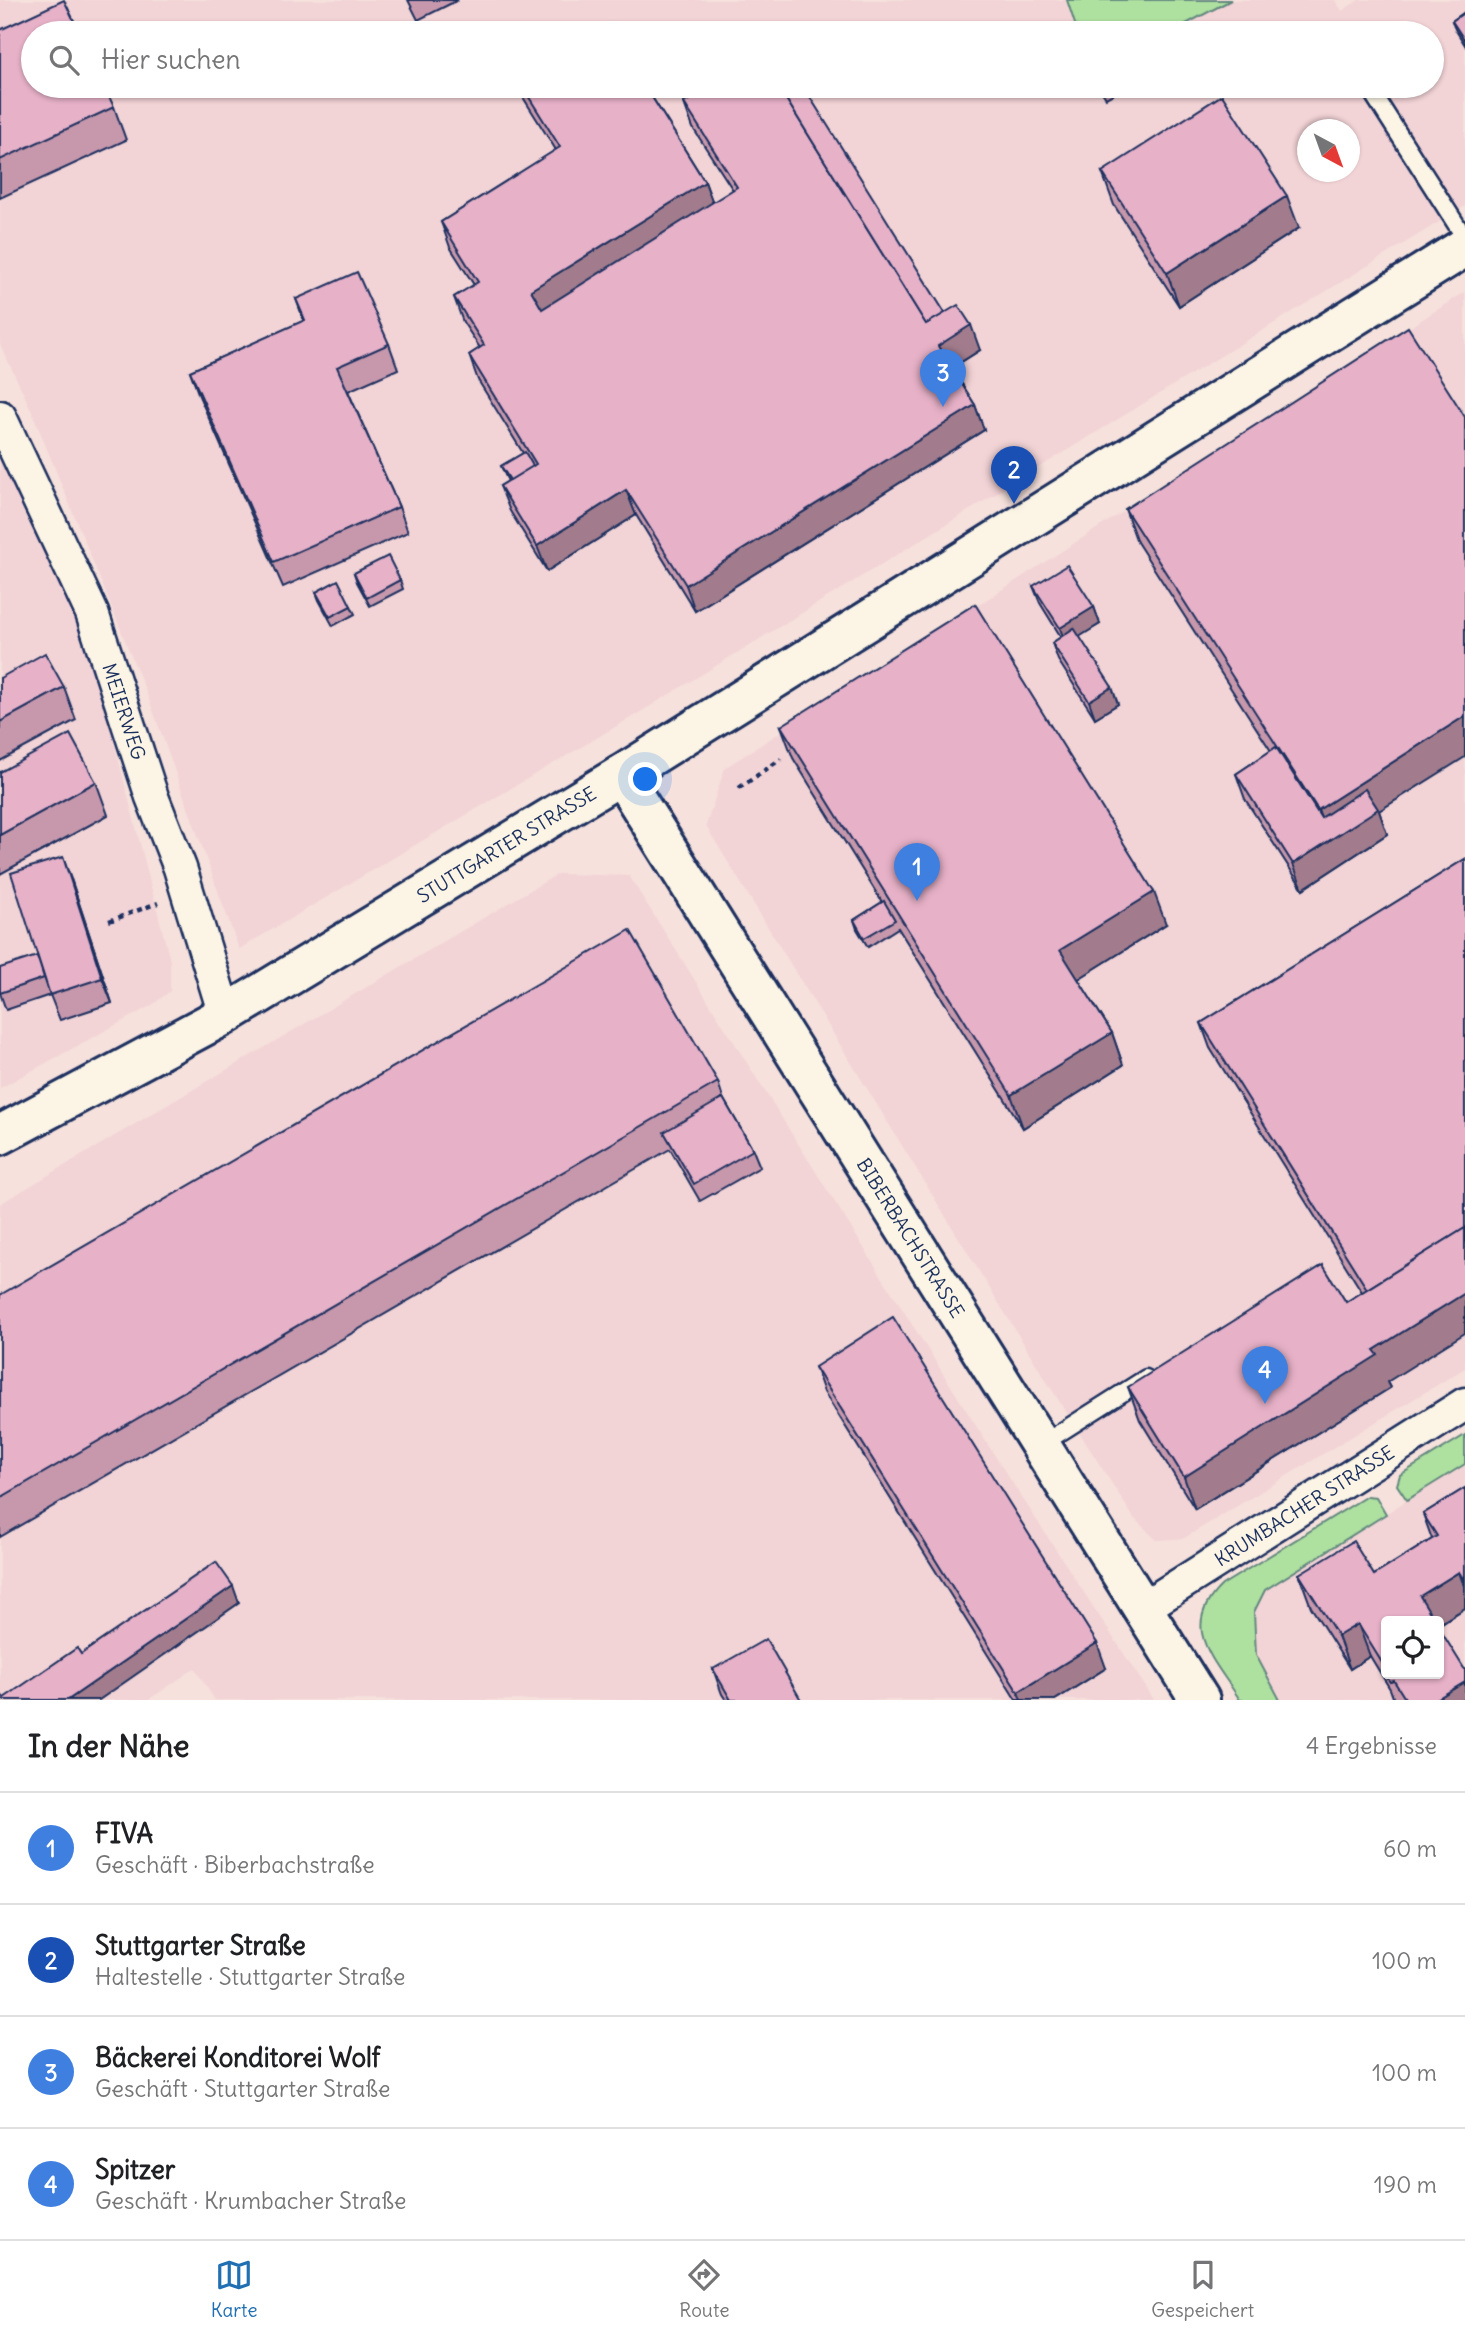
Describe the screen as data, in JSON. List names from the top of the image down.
{
  "streets": {
    "main road": ["STUTTGARTER STRASSE", "BIBERBACHSTRASSE"],
    "street": ["MEIERWEG", "KRUMBACHER STRASSE"]
  },
  "crossings": [
    ["MEIERWEG", "STUTTGARTER STRASSE"],
    ["STUTTGARTER STRASSE", "BIBERBACHSTRASSE"],
    ["BIBERBACHSTRASSE", "KRUMBACHER STRASSE"]
  ],
  "north": "bottom right",
  "page": {
    "search": "Hier suchen",
    "pins": [
      "3",
      "2",
      "1",
      "4"
    ],
    "heading": ["In der Nähe", "4 Ergebnisse"],
    "list": [
      {
        "mark": "1",
        "name": "FIVA",
        "note": "Geschäft · Biberbachstraße",
        "value": "60 m"
      },
      {
        "mark": "2",
        "name": "Stuttgarter Straße",
        "note": "Haltestelle · Stuttgarter Straße",
        "value": "100 m"
      },
      {
        "mark": "3",
        "name": "Bäckerei Konditorei Wolf",
        "note": "Geschäft · Stuttgarter Straße",
        "value": "100 m"
      },
      {
        "mark": "4",
        "name": "Spitzer",
        "note": "Geschäft · Krumbacher Straße",
        "value": "190 m"
      }
    ],
    "nav": ["Karte", "Route", "Gespeichert"]
  }
}
